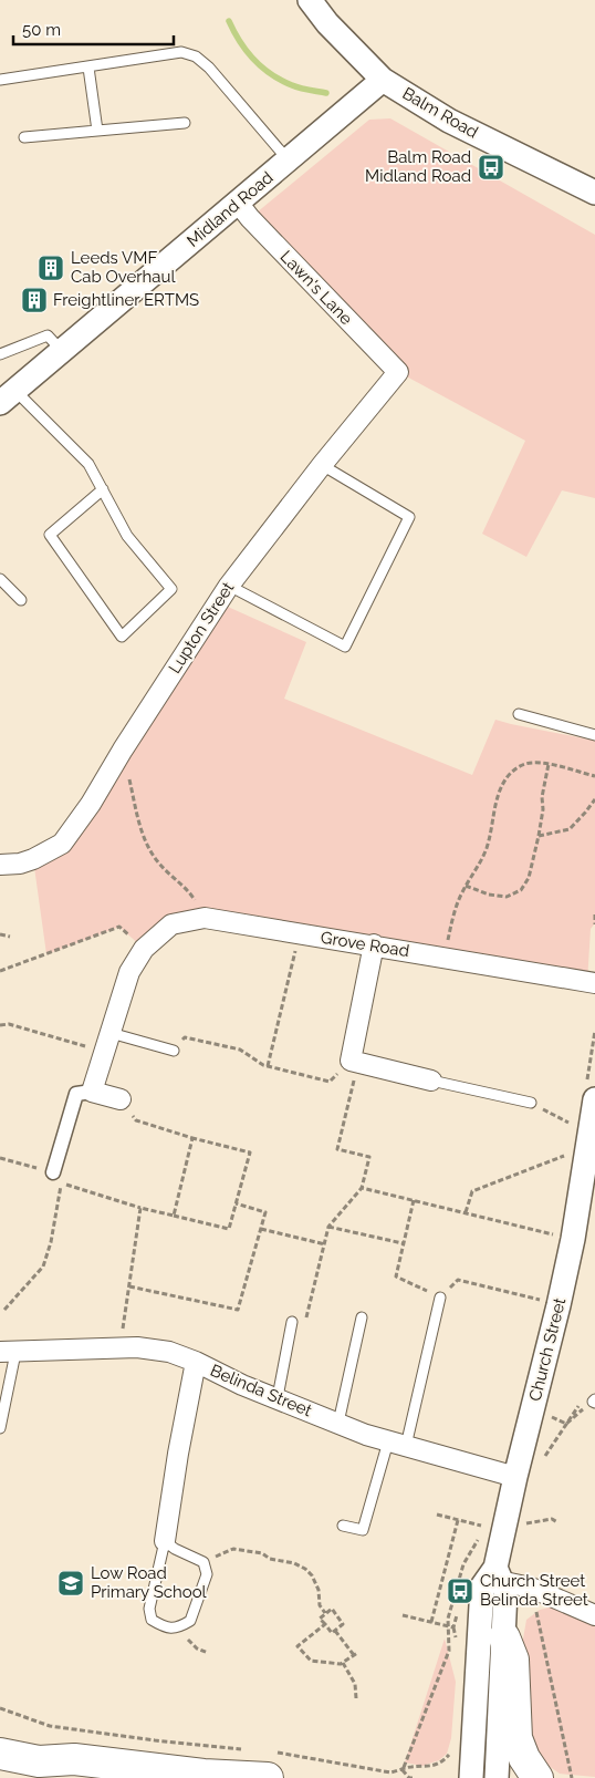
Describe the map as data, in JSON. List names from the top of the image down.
{
  "streets": {
    "street": [
      "Balm Road",
      "Midland Road",
      "Lawn's Lane",
      "Lupton Street",
      "Grove Road",
      "Church Street",
      "Belinda Street"
    ]
  },
  "crossings": [
    ["Balm Road", "Midland Road"],
    ["Midland Road", "Lawn's Lane"],
    ["Lawn's Lane", "Lupton Street"],
    ["Church Street", "Belinda Street"]
  ],
  "places": {
    "bus stop": ["Balm Road Midland Road", "Church Street Belinda Street"],
    "building": ["Leeds VMF Cab Overhaul", "Freightliner ERTMS"],
    "school or university": ["Low Road Primary School"]
  },
  "scale_bar": "50 m"
}
